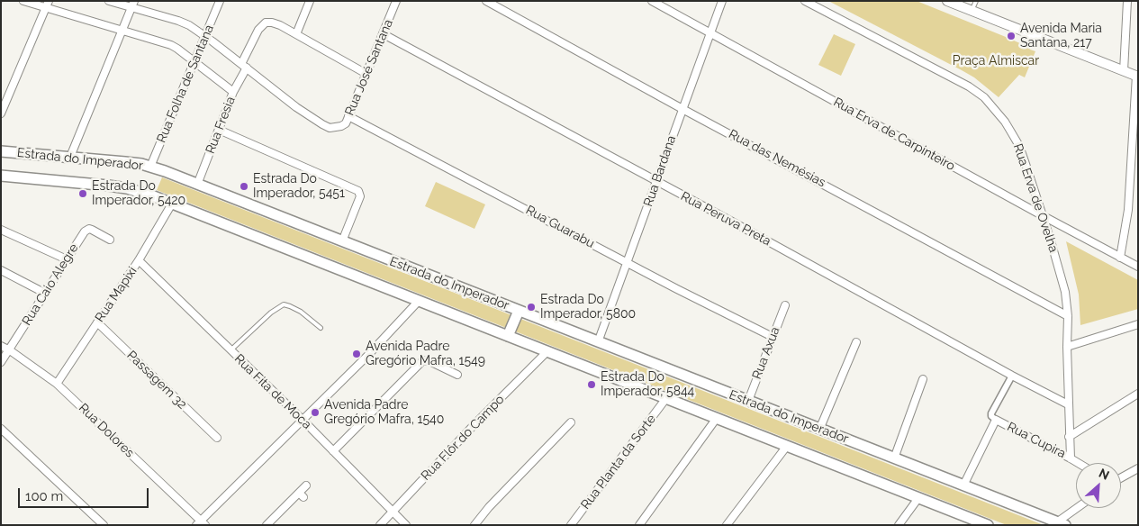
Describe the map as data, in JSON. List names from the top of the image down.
{
  "streets": {
    "main road": ["Estrada do Imperador"],
    "street": [
      "Rua José Santana",
      "Rua Folha de Santana",
      "Rua Fresia",
      "Rua Erva de Carpinteiro",
      "Rua das Nemésias",
      "Rua Bardana",
      "Rua Erva de Ovelha",
      "Rua Peruva Preta",
      "Rua Guarabu",
      "Rua Caio Alegre",
      "Rua Mapixi",
      "Rua Axua",
      "Passagem 32",
      "Rua Fita de Moca",
      "Rua Dolores",
      "Rua Flôr do Campo",
      "Rua Cupira",
      "Rua Planta da Sorte"
    ]
  },
  "crossings": [
    ["Rua José Santana", "Rua Fresia"],
    ["Rua José Santana", "Rua Peruva Preta"],
    ["Rua José Santana", "Rua Guarabu"],
    ["Rua Folha de Santana", "Estrada do Imperador"],
    ["Rua Fresia", "Estrada do Imperador"],
    ["Rua Erva de Carpinteiro", "Rua Bardana"],
    ["Rua Erva de Carpinteiro", "Rua Erva de Ovelha"],
    ["Rua das Nemésias", "Rua Bardana"],
    ["Rua das Nemésias", "Rua Erva de Ovelha"],
    ["Estrada do Imperador", "Rua Bardana"],
    ["Estrada do Imperador", "Rua Mapixi"],
    ["Estrada do Imperador", "Rua Axua"],
    ["Estrada do Imperador", "Rua Flôr do Campo"],
    ["Estrada do Imperador", "Rua Cupira"],
    ["Estrada do Imperador", "Rua Planta da Sorte"],
    ["Rua Bardana", "Rua Peruva Preta"],
    ["Rua Bardana", "Rua Guarabu"],
    ["Rua Erva de Ovelha", "Rua Peruva Preta"],
    ["Rua Erva de Ovelha", "Rua Cupira"],
    ["Rua Guarabu", "Rua Axua"],
    ["Rua Caio Alegre", "Rua Dolores"],
    ["Rua Mapixi", "Passagem 32"],
    ["Rua Mapixi", "Rua Fita de Moca"],
    ["Rua Mapixi", "Rua Dolores"],
    ["Rua Fita de Moca", "Rua Flôr do Campo"]
  ],
  "parks": ["Praça Almiscar"],
  "places": [
    "Avenida Maria Santana, 217",
    "Estrada Do Imperador, 5451",
    "Estrada Do Imperador, 5420",
    "Estrada Do Imperador, 5800",
    "Avenida Padre Gregório Mafra, 1549",
    "Estrada Do Imperador, 5844",
    "Avenida Padre Gregório Mafra, 1540"
  ],
  "scale_bar": "100 m",
  "north": "top right"
}
